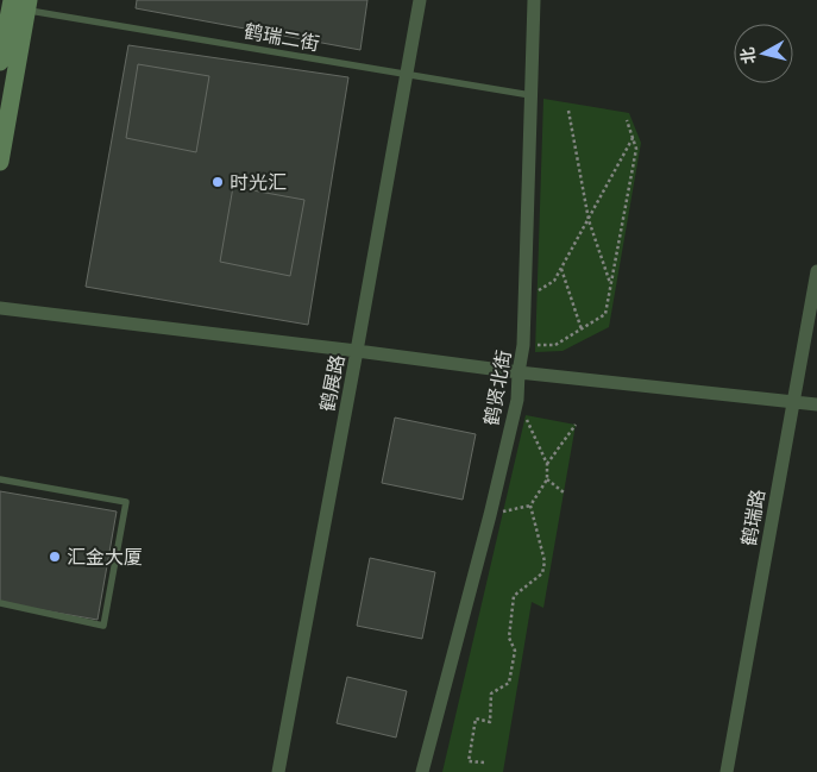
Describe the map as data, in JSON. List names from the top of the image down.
{
  "streets": {
    "street": ["鹤展路", "鹤贤北街", "鹤瑞路"],
    "lane": ["鹤瑞二街"]
  },
  "crossings": [
    ["鹤瑞二街", "鹤展路"],
    ["鹤瑞二街", "鹤贤北街"]
  ],
  "places": ["时光汇", "汇金大厦"],
  "north": "left"
}
